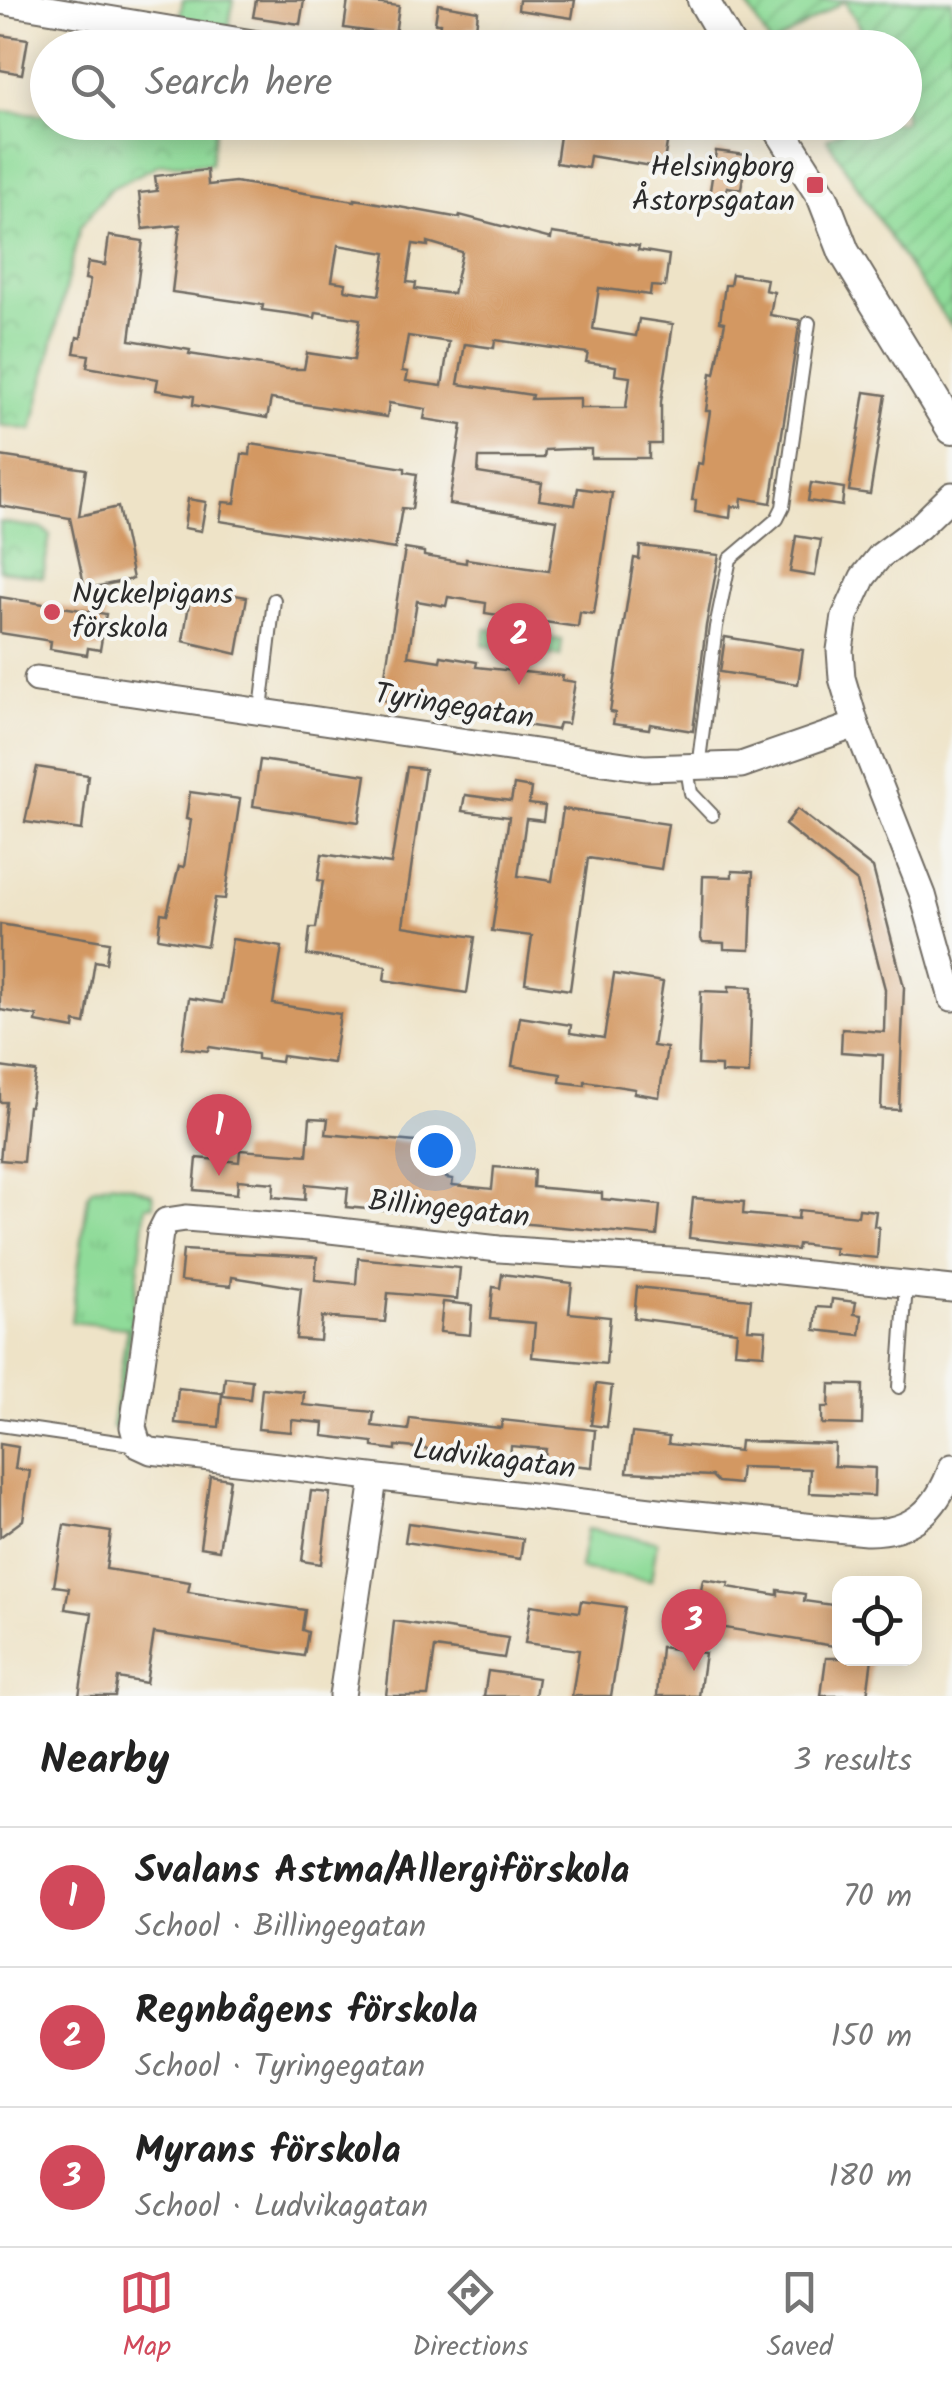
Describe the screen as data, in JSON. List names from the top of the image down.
{
  "streets": {
    "street": ["Tyringegatan", "Billingegatan", "Ludvikagatan"]
  },
  "crossings": [
    ["Billingegatan", "Ludvikagatan"]
  ],
  "places": {
    "transit": ["Helsingborg Åstorpsgatan"],
    "other": ["Nyckelpigans förskola"]
  },
  "page": {
    "search": "Search here",
    "pins": ["2", "1", "3"],
    "heading": ["Nearby", "3 results"],
    "list": [
      {
        "mark": "1",
        "name": "Svalans Astma/Allergiförskola",
        "note": "School · Billingegatan",
        "value": "70 m"
      },
      {
        "mark": "2",
        "name": "Regnbågens förskola",
        "note": "School · Tyringegatan",
        "value": "150 m"
      },
      {
        "mark": "3",
        "name": "Myrans förskola",
        "note": "School · Ludvikagatan",
        "value": "180 m"
      }
    ],
    "nav": ["Map", "Directions", "Saved"]
  }
}
